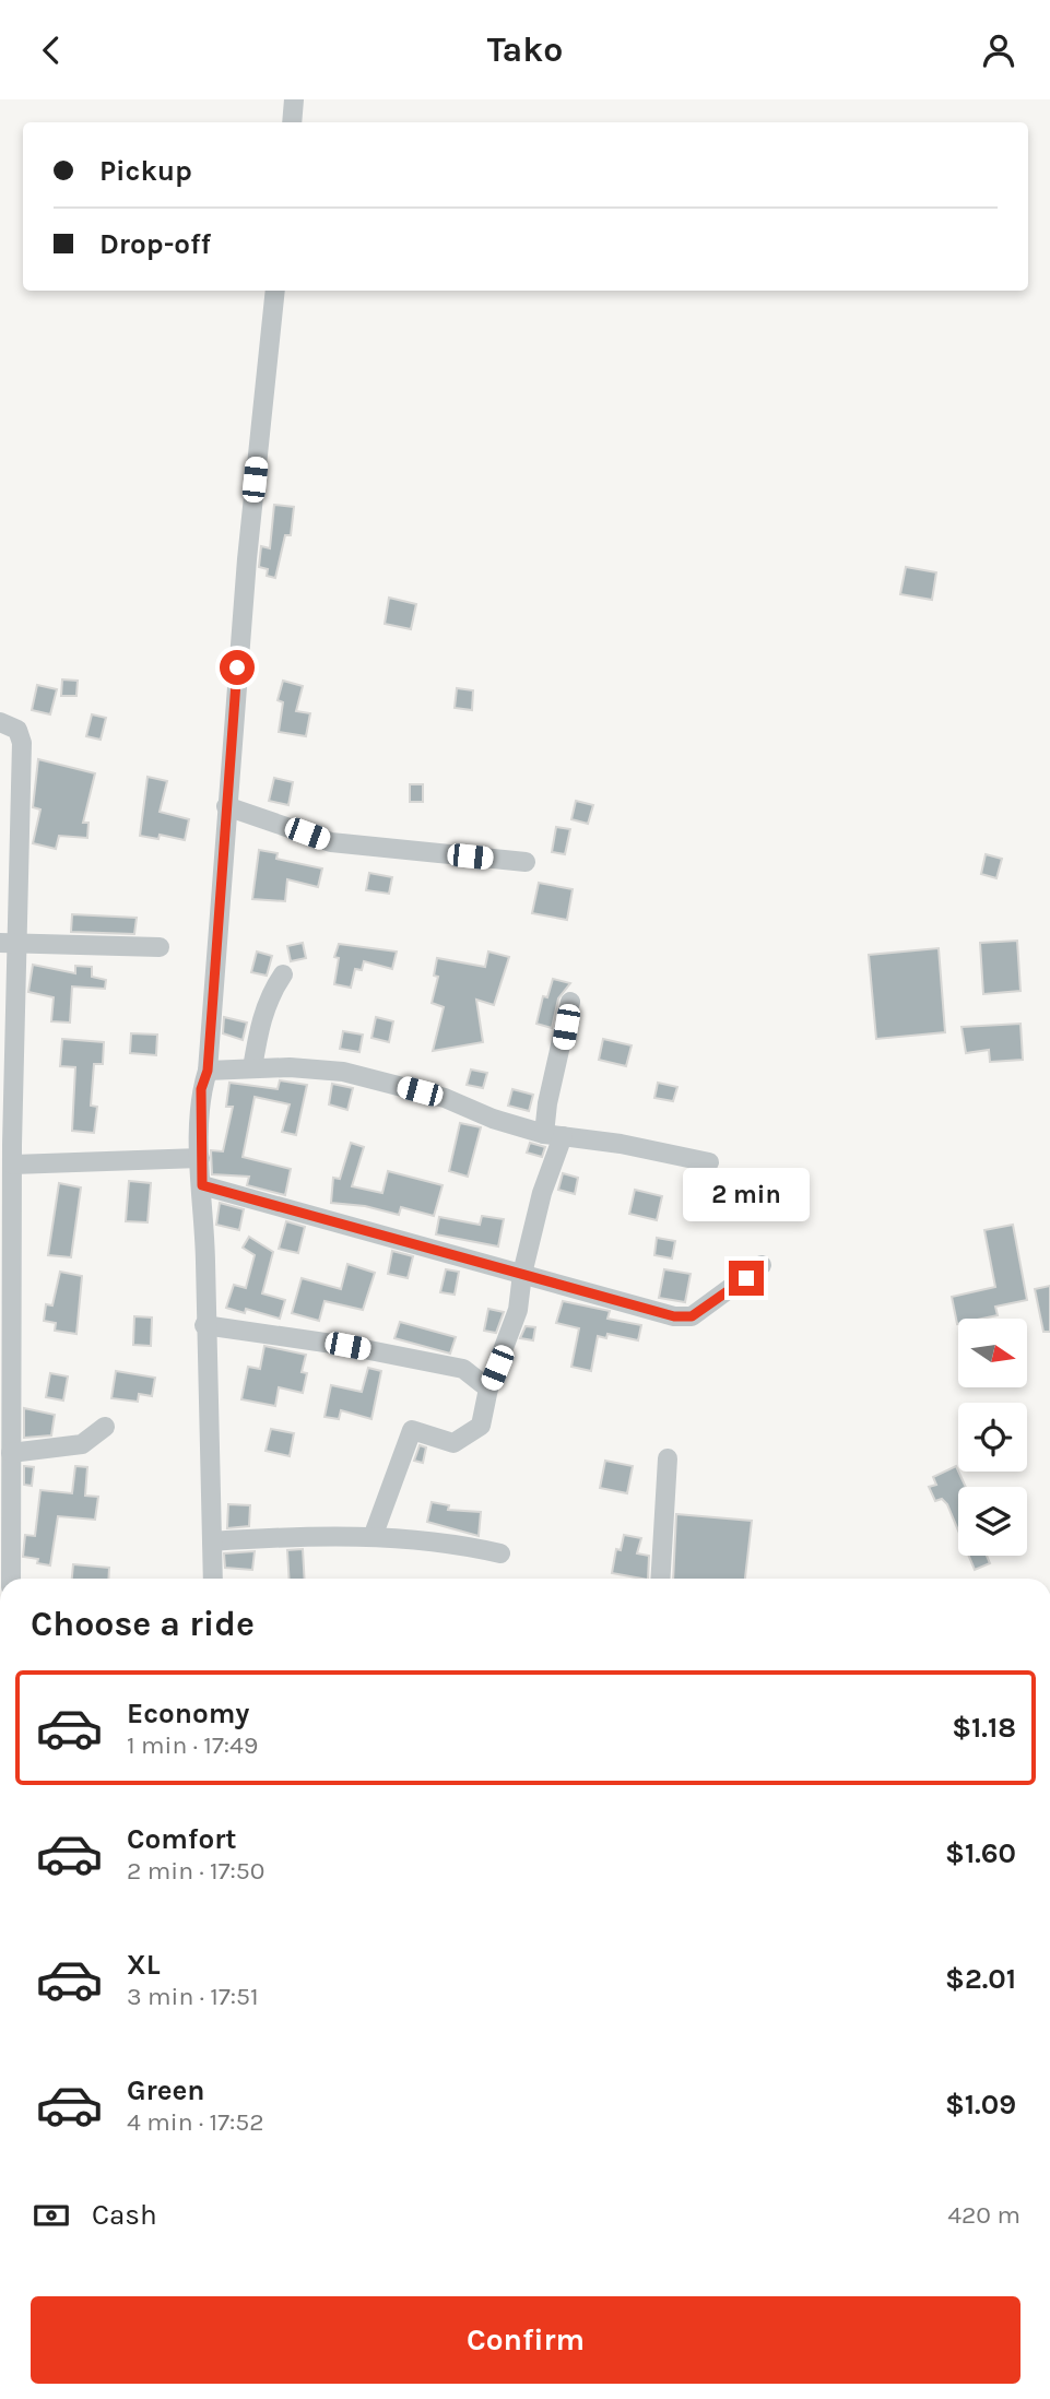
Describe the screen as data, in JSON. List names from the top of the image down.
{
  "north": "right",
  "page": {
    "header": "Tako",
    "banner": ["Pickup", "Drop-off"],
    "bubble": "2 min",
    "heading": "Choose a ride",
    "list": [
      {
        "name": "Economy",
        "note": "1 min · 17:49",
        "value": "$1.18"
      },
      {
        "name": "Comfort",
        "note": "2 min · 17:50",
        "value": "$1.60"
      },
      {
        "name": "XL",
        "note": "3 min · 17:51",
        "value": "$2.01"
      },
      {
        "name": "Green",
        "note": "4 min · 17:52",
        "value": "$1.09"
      }
    ],
    "pay": ["Cash", "420 m"],
    "buttons": "Confirm"
  }
}
